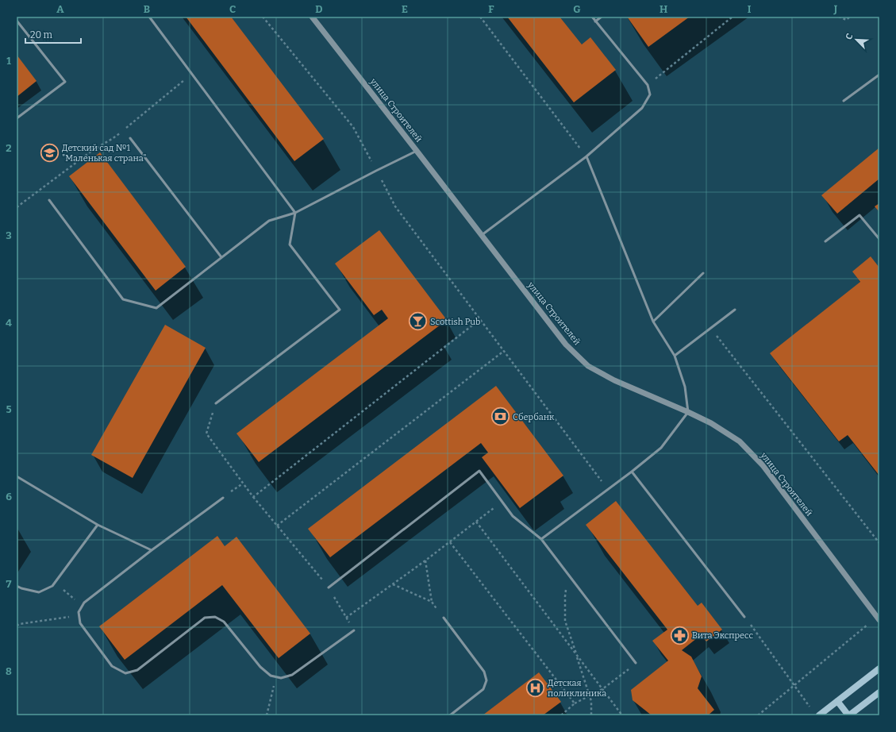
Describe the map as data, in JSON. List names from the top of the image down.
{
  "streets": {
    "street": ["улица Строителей"]
  },
  "places": {
    "school or university": ["Детский сад №1 \"Маленькая страна\""],
    "bar": ["Scottish Pub"],
    "bank": ["Сбербанк"],
    "pharmacy": ["Вита Экспресс"],
    "hospital": ["Детская поликлиника"]
  },
  "scale_bar": "20 m",
  "north": "top left",
  "grid": {
    "columns": [
      "A",
      "B",
      "C",
      "D",
      "E",
      "F",
      "G",
      "H",
      "I",
      "J"
    ],
    "rows": [
      "1",
      "2",
      "3",
      "4",
      "5",
      "6",
      "7",
      "8"
    ]
  }
}
